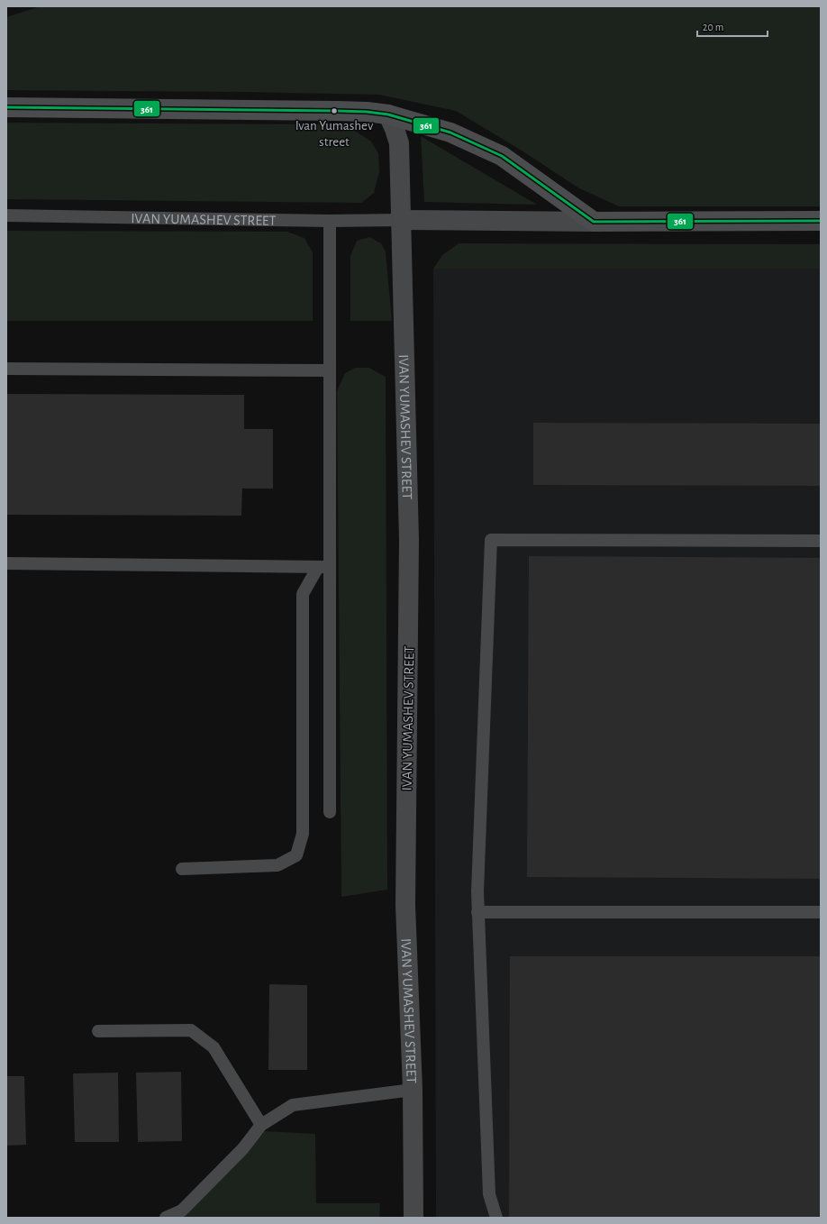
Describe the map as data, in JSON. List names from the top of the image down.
{
  "streets": {
    "street": ["IVAN YUMASHEV STREET"]
  },
  "places": ["Ivan Yumashev street"],
  "lines": ["transit line 361"],
  "scale_bar": "20 m"
}
